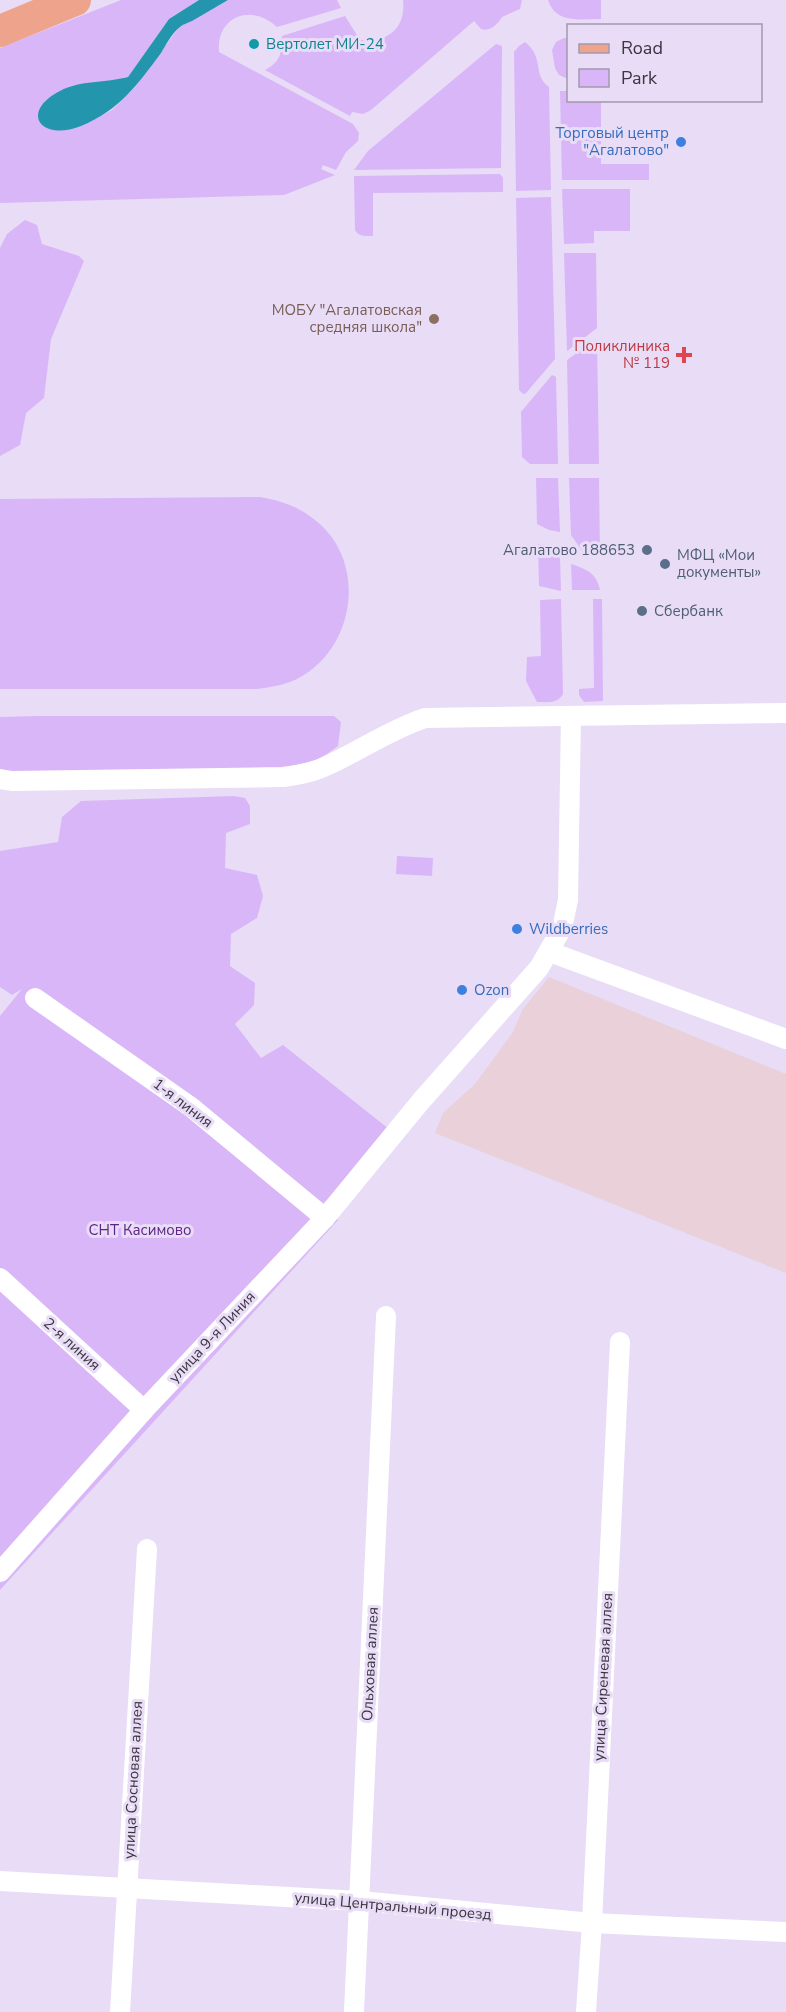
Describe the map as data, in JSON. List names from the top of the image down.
{
  "streets": {
    "street": [
      "1-я линия",
      "улица 9-я Линия",
      "2-я линия",
      "Ольховая аллея",
      "улица Сиреневая аллея",
      "улица Сосновая аллея",
      "улица Центральный проезд"
    ]
  },
  "crossings": [
    ["1-я линия", "улица 9-я Линия"],
    ["улица 9-я Линия", "2-я линия"],
    ["Ольховая аллея", "улица Центральный проезд"],
    ["улица Сиреневая аллея", "улица Центральный проезд"],
    ["улица Сосновая аллея", "улица Центральный проезд"]
  ],
  "parks": ["СНТ Касимово"],
  "places": {
    "other": [
      "Вертолет МИ-24",
      "Торговый центр \"Агалатово\"",
      "МОБУ \"Агалатовская средняя школа\"",
      "Агалатово 188653",
      "МФЦ «Мои документы»",
      "Сбербанк",
      "Wildberries",
      "Ozon"
    ],
    "health": ["Поликлиника № 119"]
  },
  "legend": ["Road", "Park"]
}
